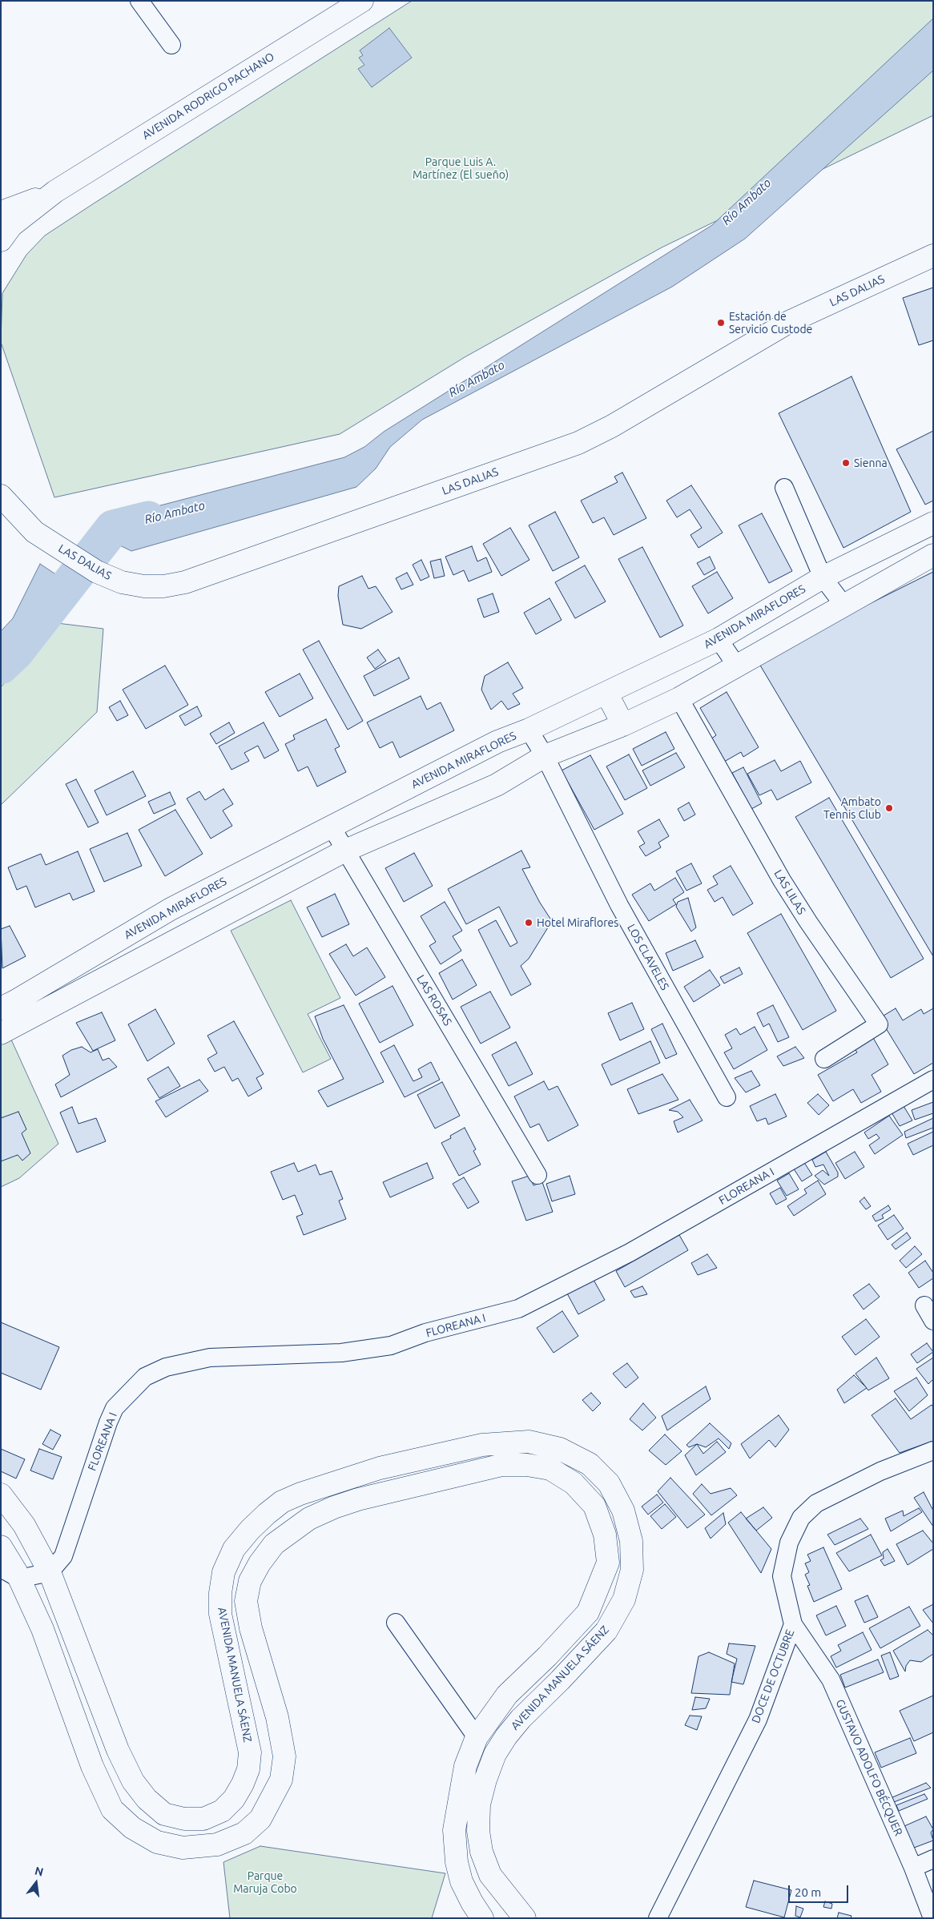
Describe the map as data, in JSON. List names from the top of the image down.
{
  "streets": {
    "main road": [
      "AVENIDA RODRIGO PACHANO",
      "LAS DALIAS",
      "AVENIDA MIRAFLORES",
      "AVENIDA MANUELA SÁENZ"
    ],
    "street": [
      "LAS LILAS",
      "LOS CLAVELES",
      "LAS ROSAS",
      "FLOREANA I",
      "DOCE DE OCTUBRE",
      "GUSTAVO ADOLFO BÉCQUER"
    ]
  },
  "crossings": [
    ["AVENIDA MIRAFLORES", "LOS CLAVELES"],
    ["AVENIDA MIRAFLORES", "LAS ROSAS"],
    ["FLOREANA I", "AVENIDA MANUELA SÁENZ"],
    ["DOCE DE OCTUBRE", "GUSTAVO ADOLFO BÉCQUER"]
  ],
  "water": ["Río Ambato"],
  "parks": ["Parque Luis A. Martínez (El sueño)", "Parque Maruja Cobo"],
  "places": [
    "Estación de Servicio Custode",
    "Sienna",
    "Ambato Tennis Club",
    "Hotel Miraflores"
  ],
  "scale_bar": "20 m",
  "north": "top"
}
